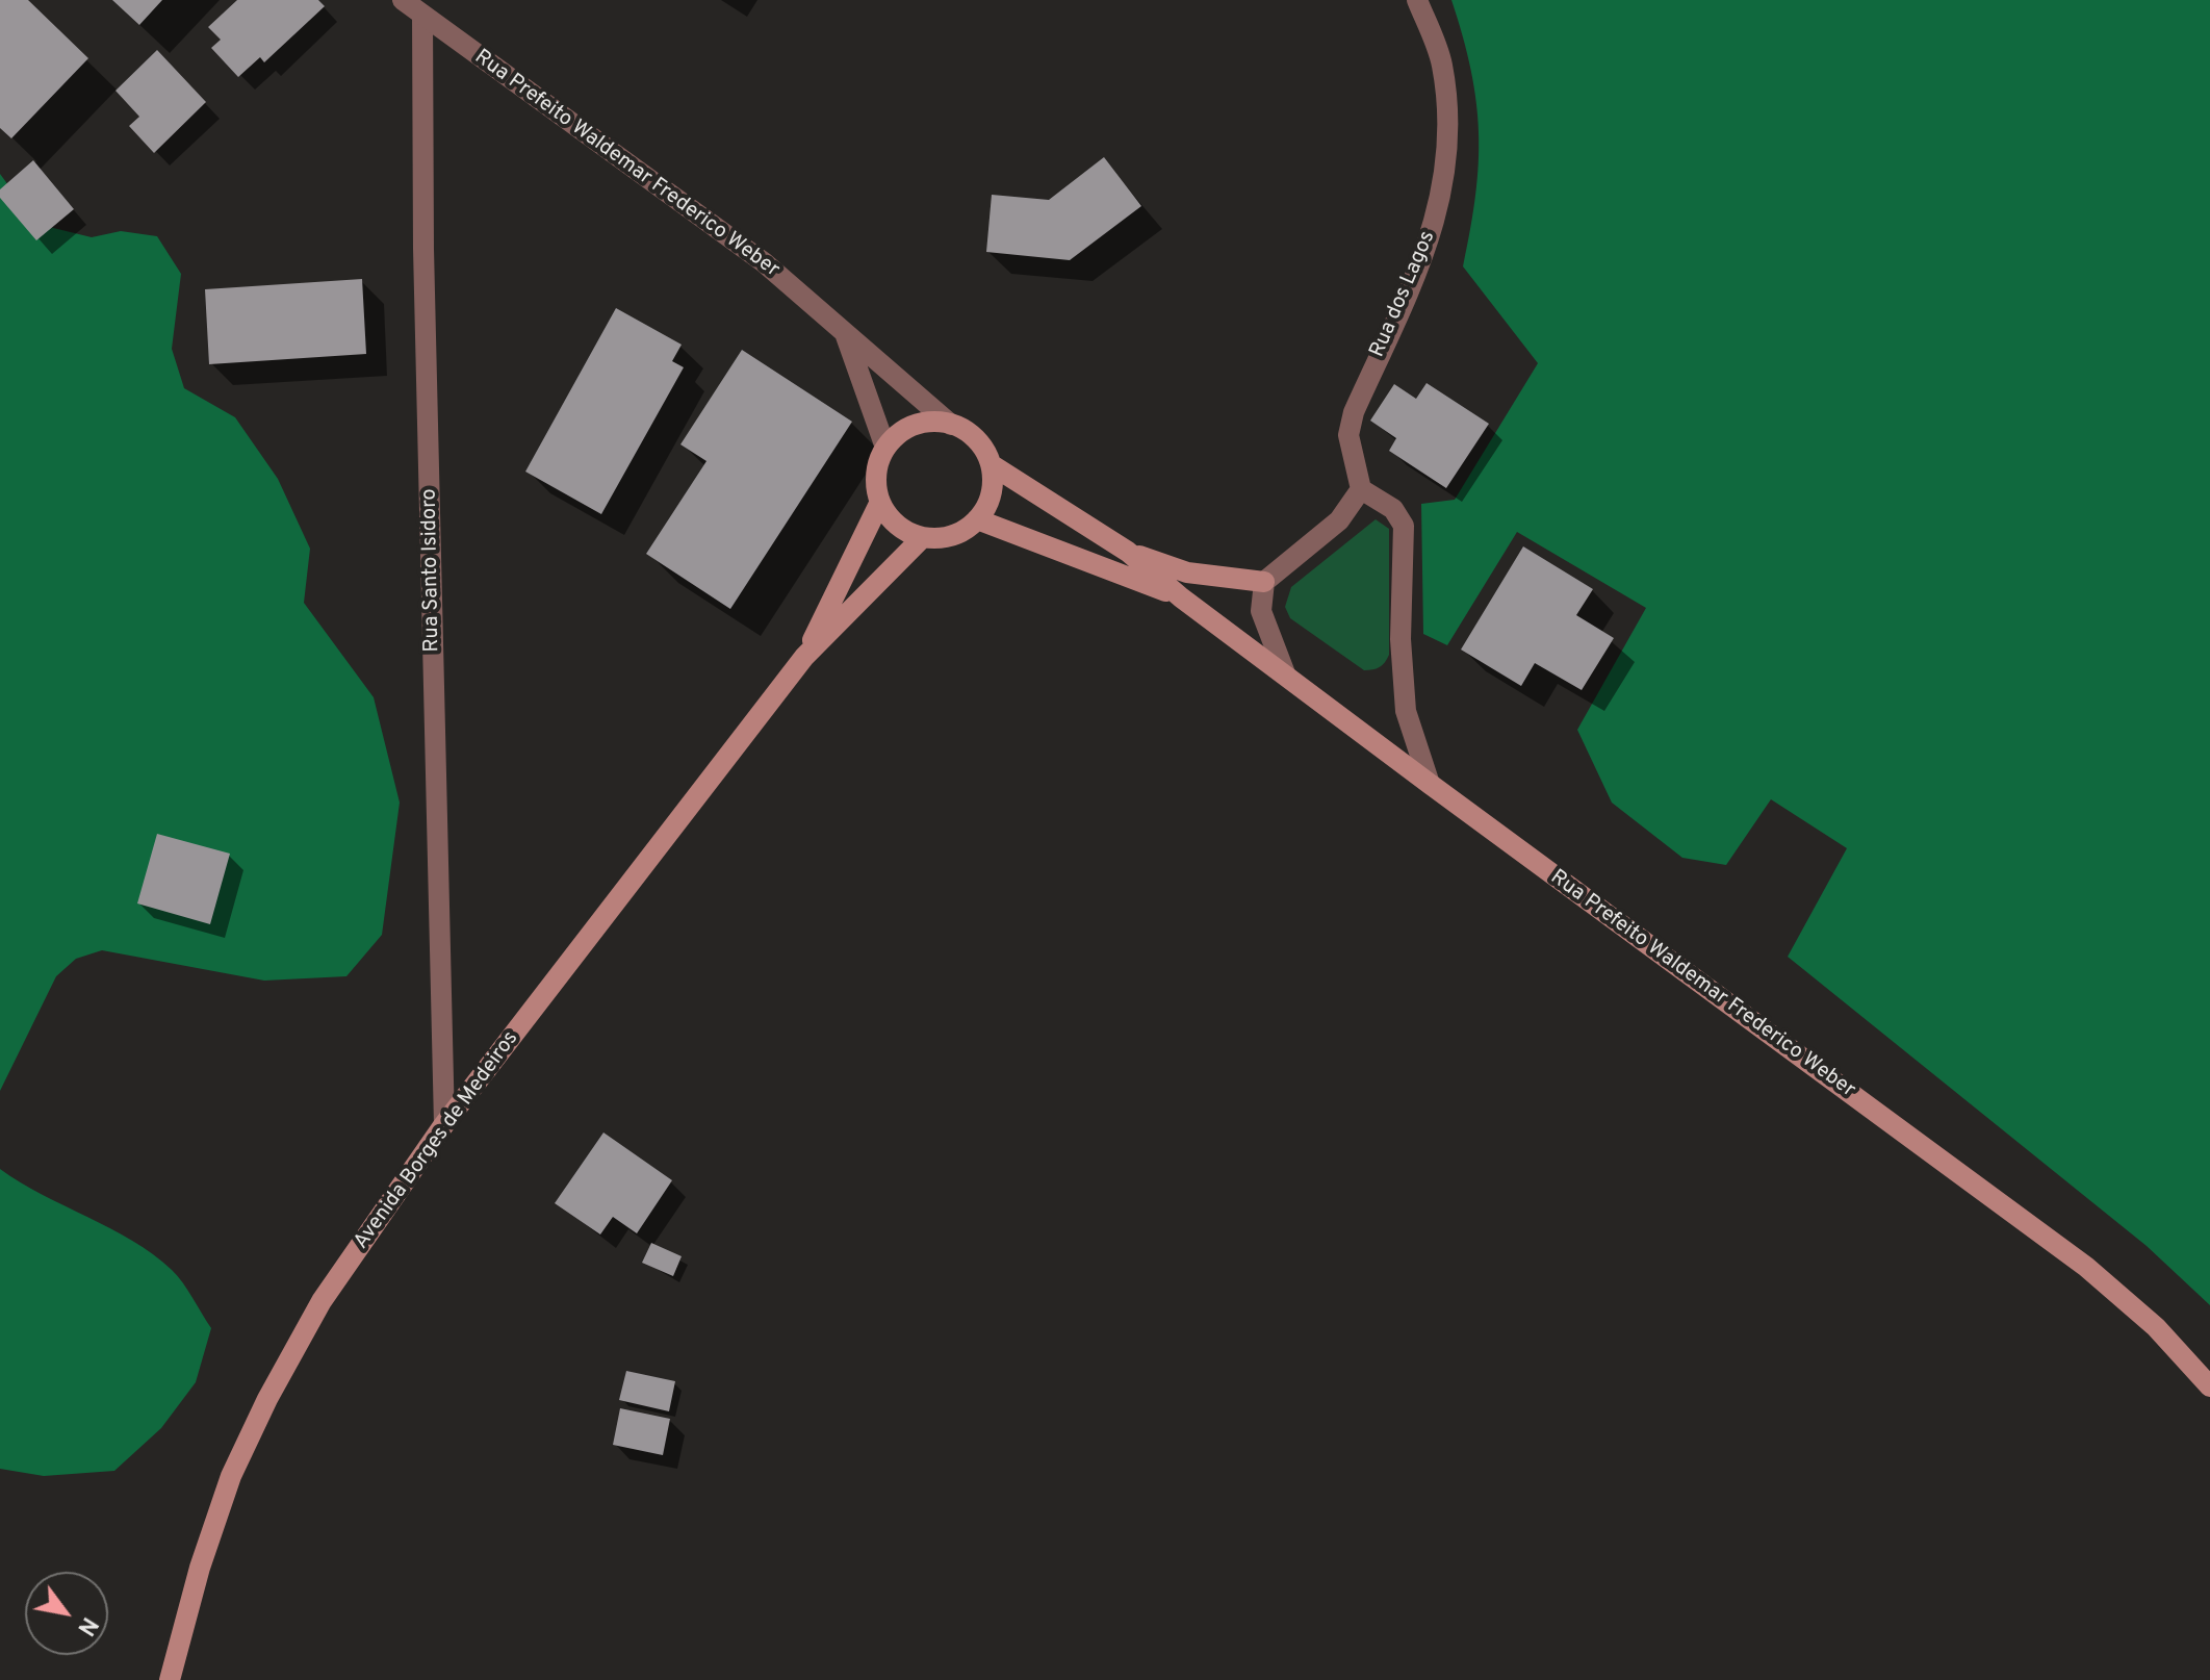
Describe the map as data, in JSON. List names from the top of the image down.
{
  "streets": {
    "main road": ["Rua Prefeito Waldemar Frederico Weber", "Avenida Borges de Medeiros"],
    "street": ["Rua dos Lagos", "Rua Santo Isidoro"]
  },
  "crossings": [
    ["Rua Prefeito Waldemar Frederico Weber", "Rua Santo Isidoro"],
    ["Rua Prefeito Waldemar Frederico Weber", "Avenida Borges de Medeiros"],
    ["Rua Santo Isidoro", "Avenida Borges de Medeiros"]
  ],
  "north": "bottom right"
}
